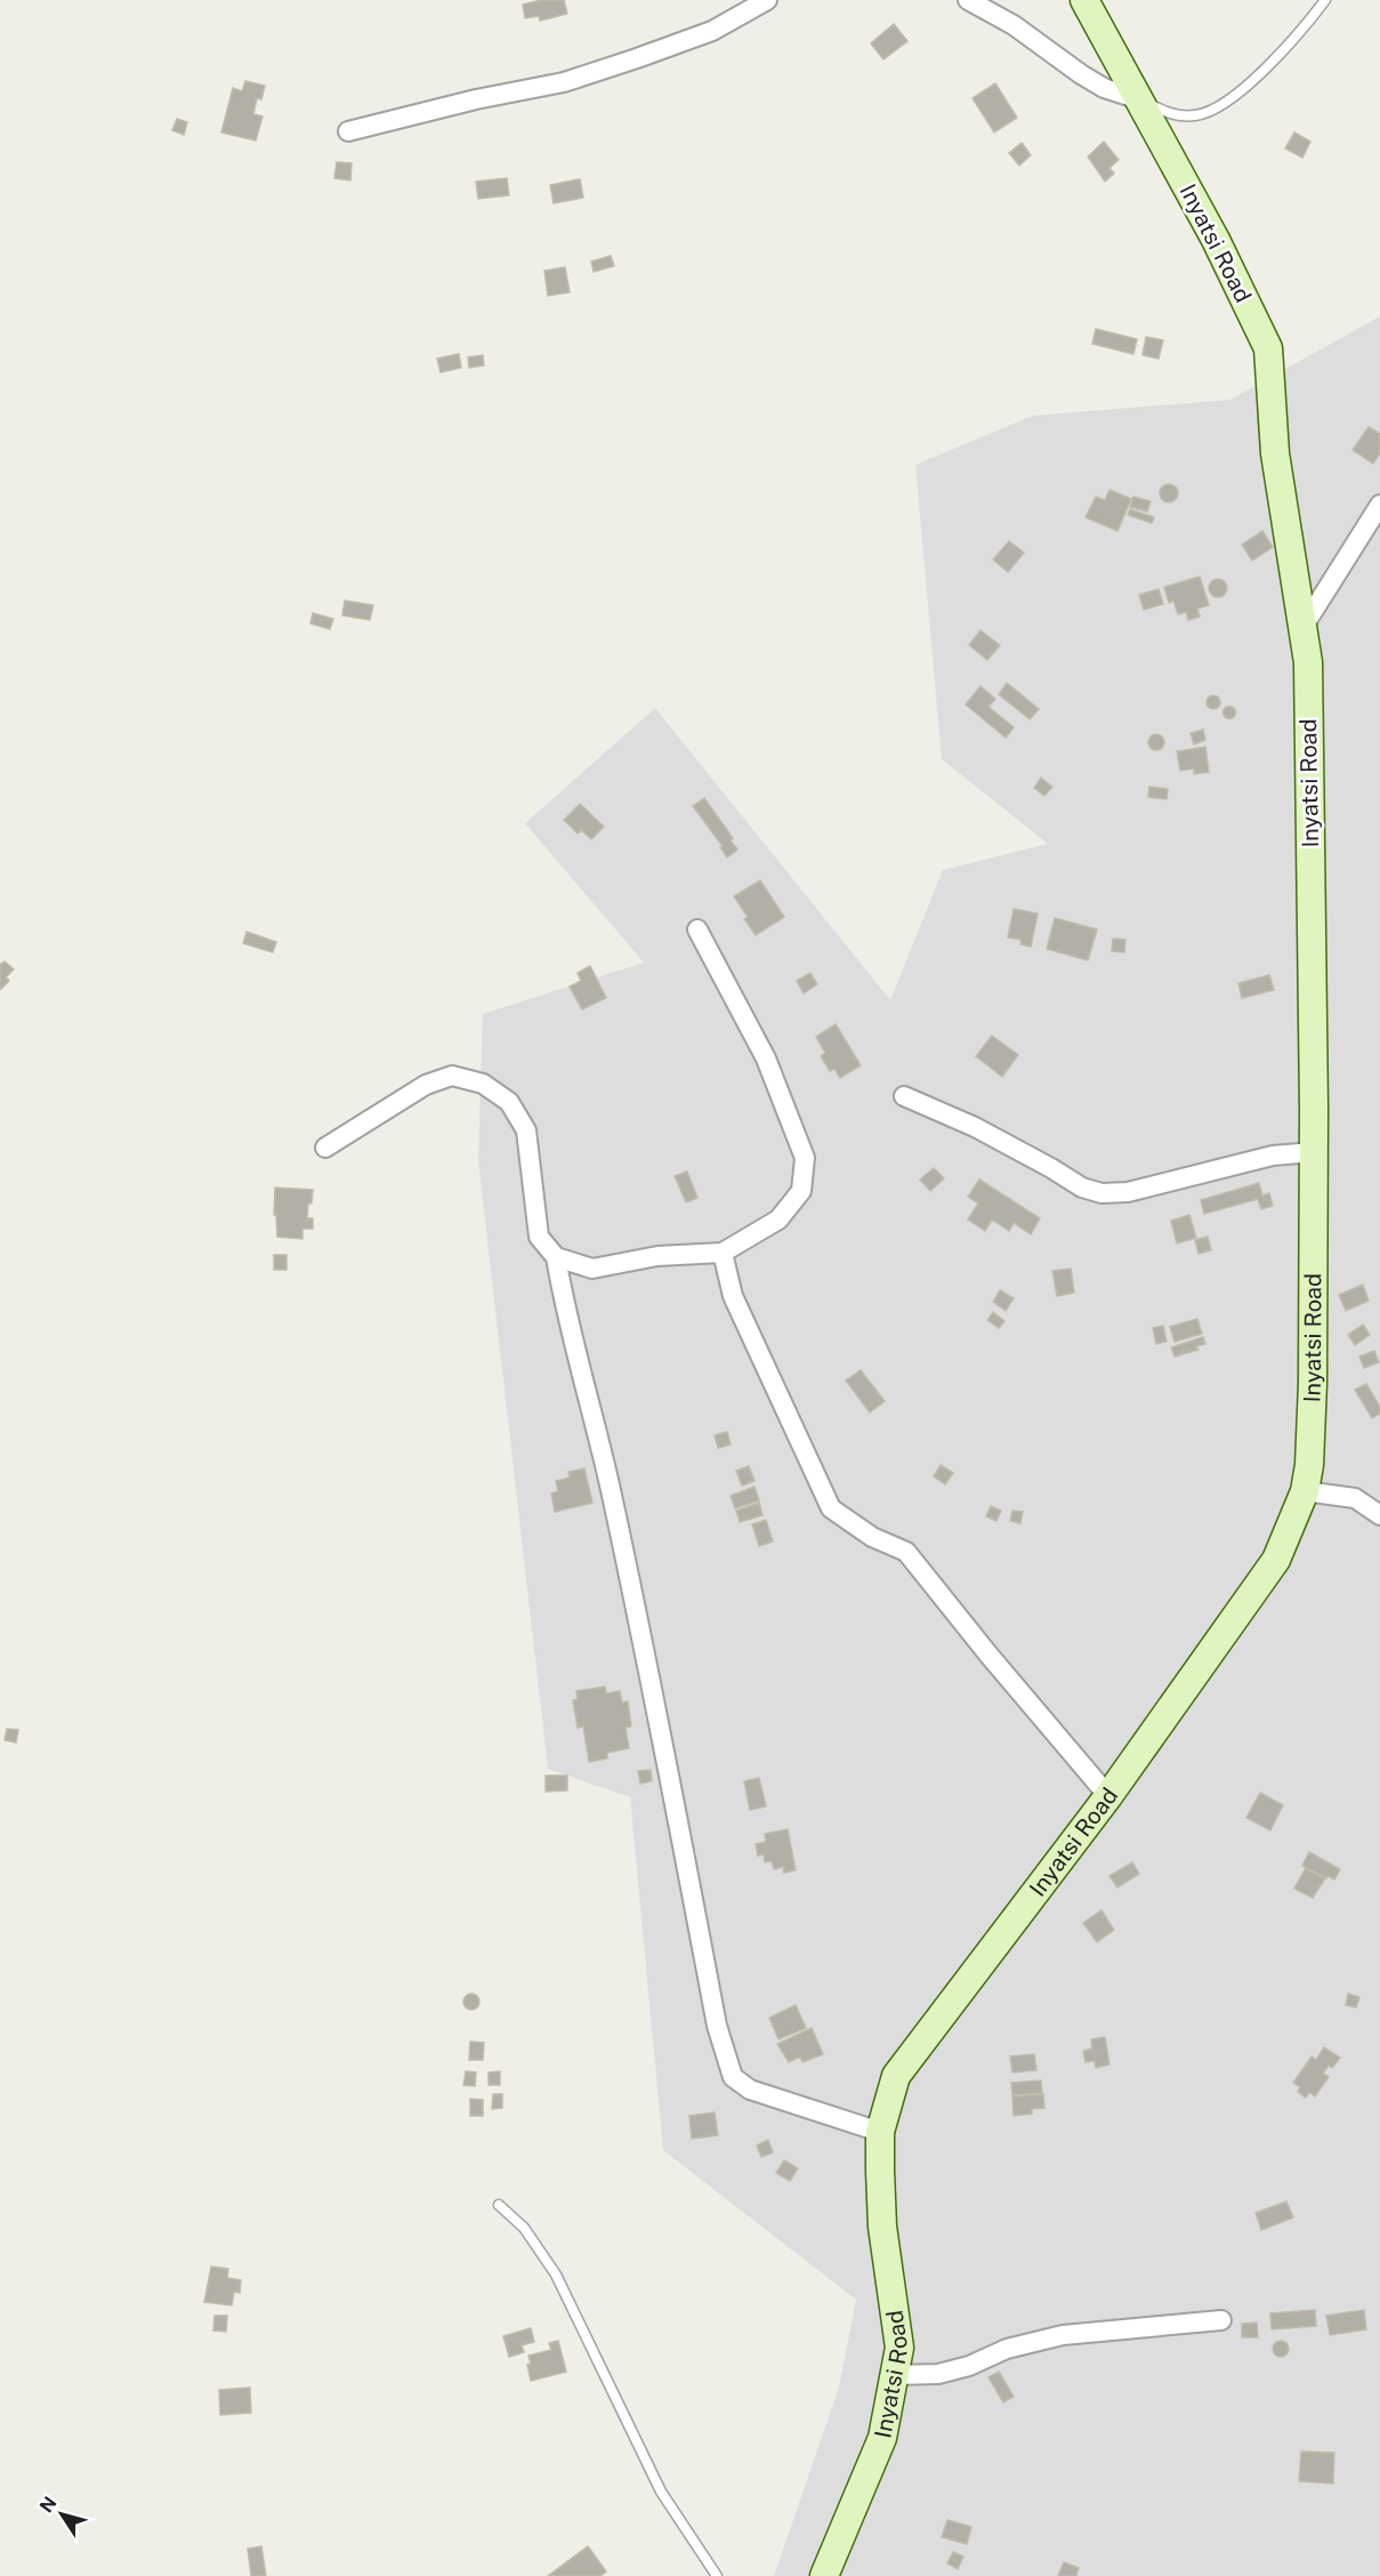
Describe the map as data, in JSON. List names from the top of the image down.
{
  "streets": {
    "street": ["Inyatsi Road"]
  },
  "north": "top left"
}
